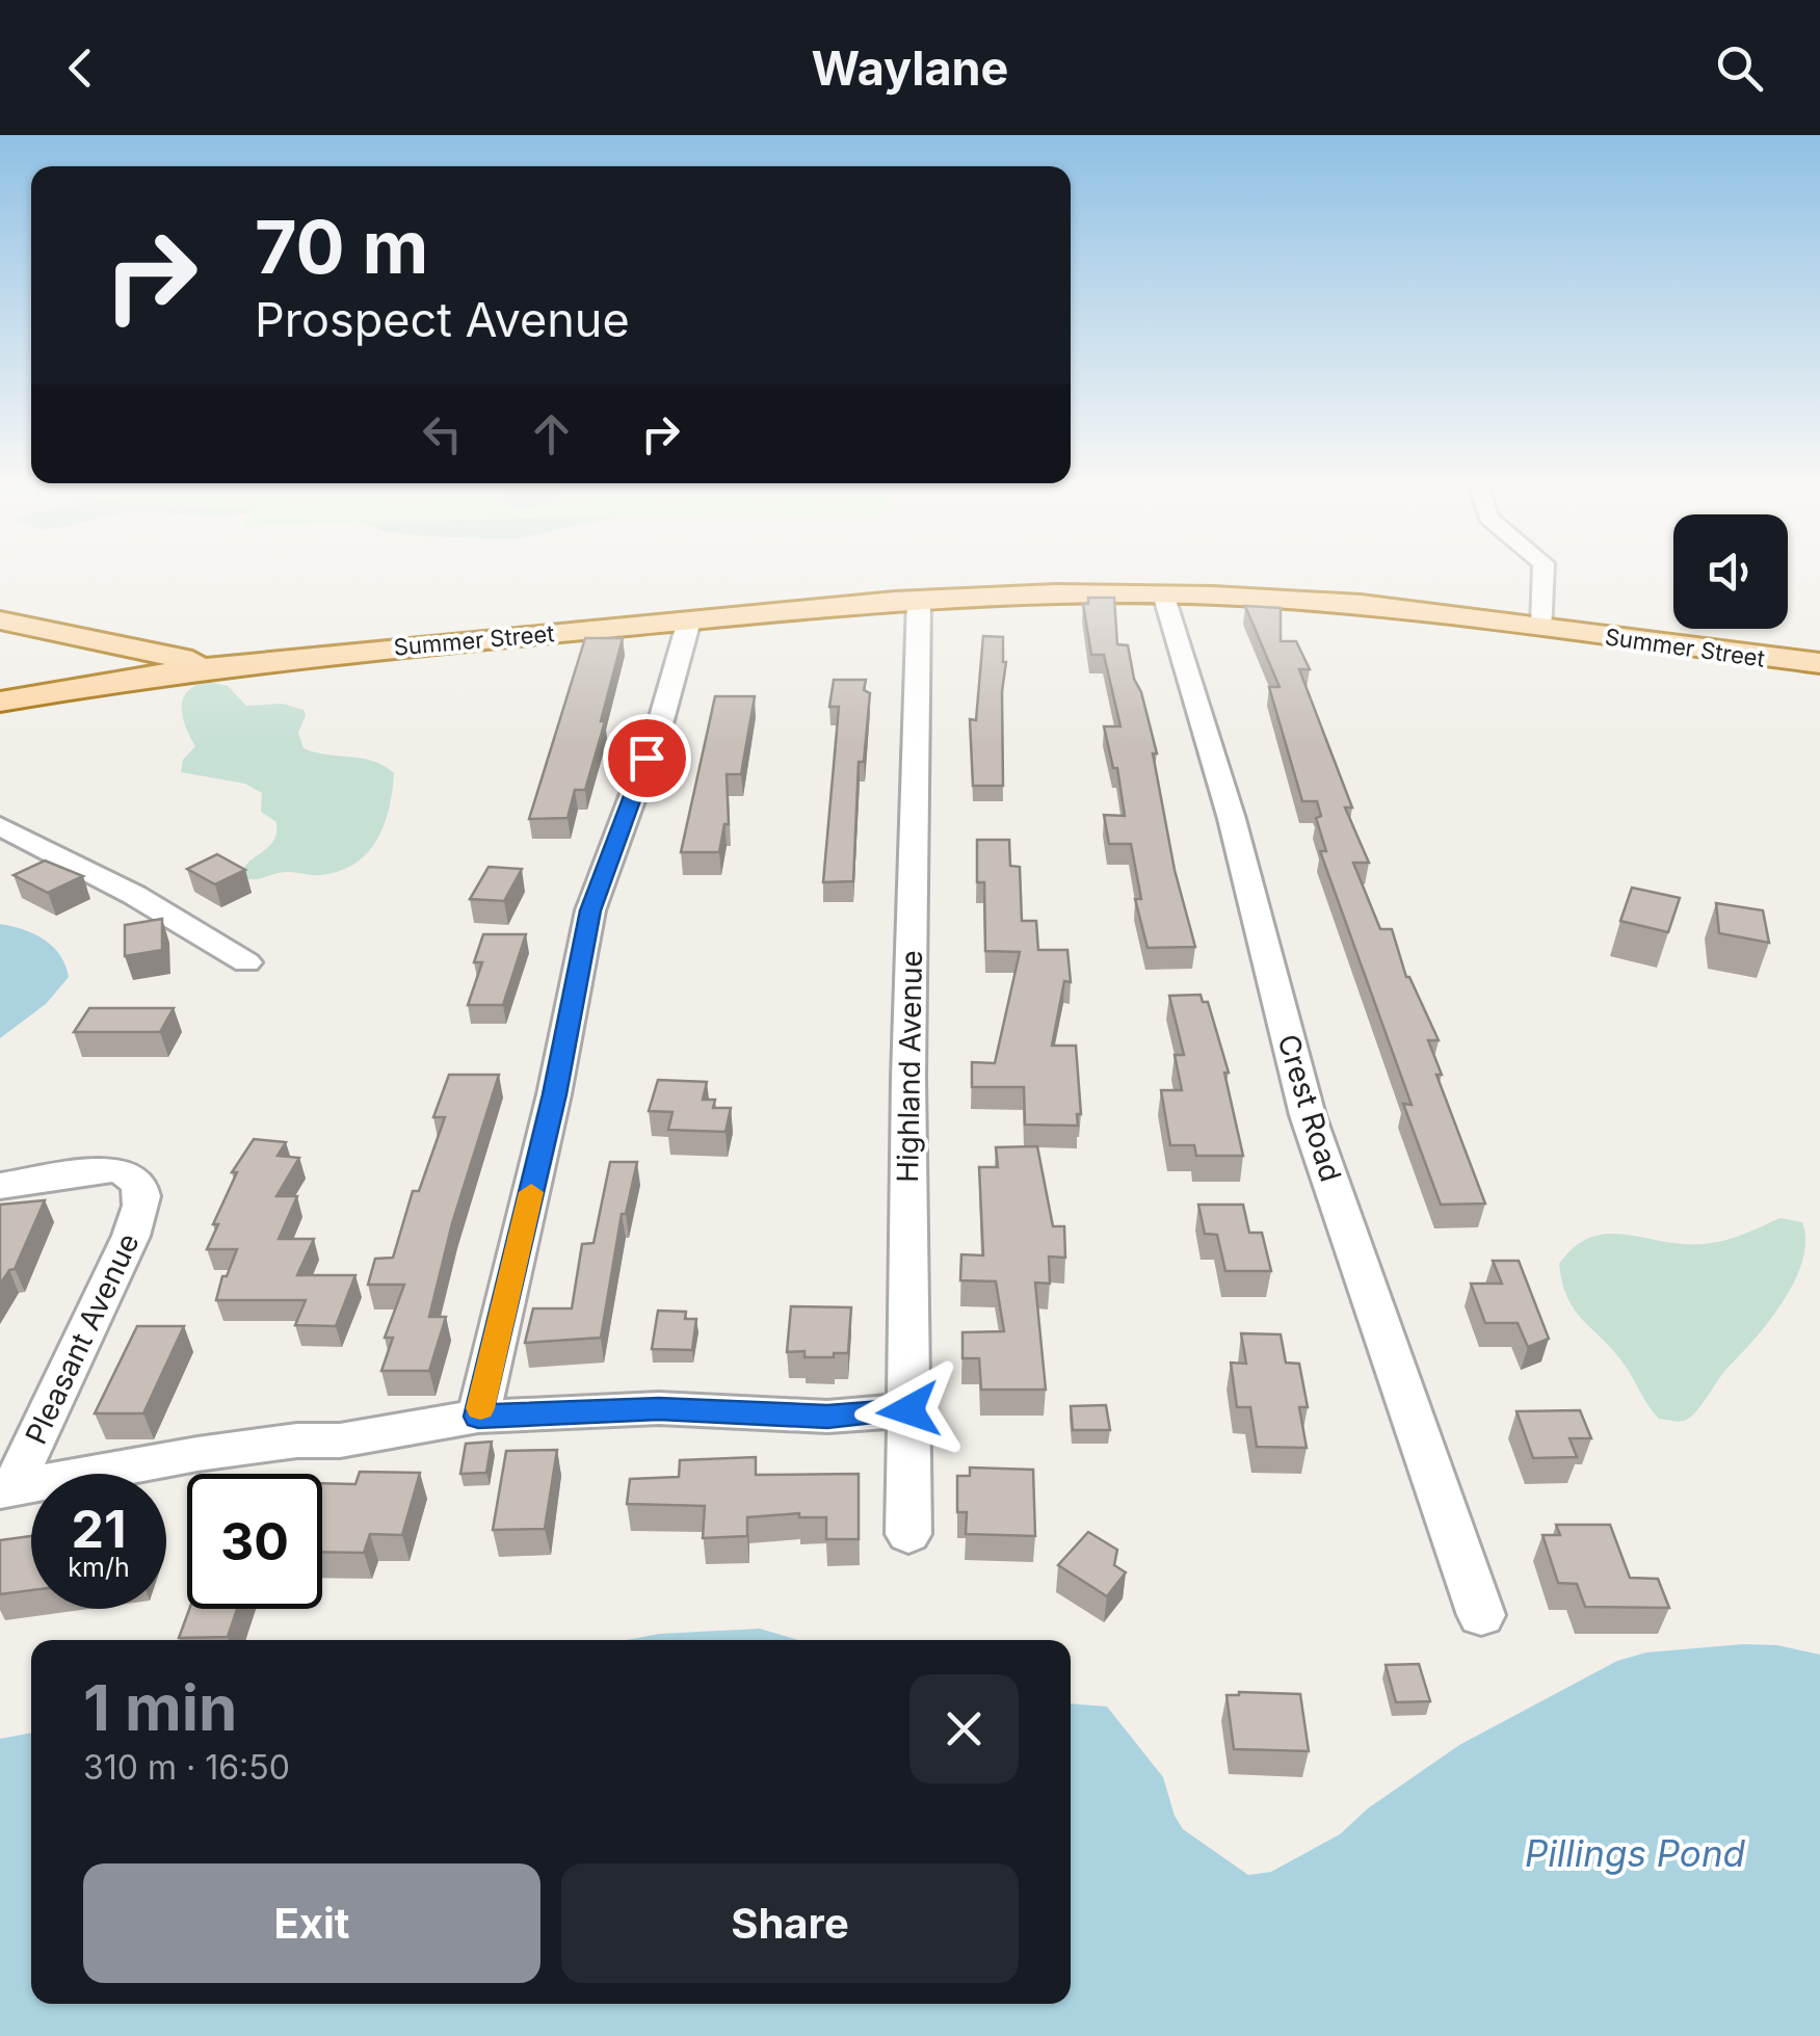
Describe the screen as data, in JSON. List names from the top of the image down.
{
  "streets": {
    "main road": ["Summer Street"],
    "street": ["Highland Avenue", "Crest Road", "Pleasant Avenue"]
  },
  "crossings": [
    ["Summer Street", "Highland Avenue"],
    ["Summer Street", "Crest Road"]
  ],
  "water": ["Pillings Pond"],
  "page": {
    "header": "Waylane",
    "turn": ["70 m", "Prospect Avenue"],
    "speed": "21 km/h",
    "limit": "30",
    "heading": ["1 min", "310 m · 16:50"],
    "buttons": ["Exit", "Share"]
  }
}
